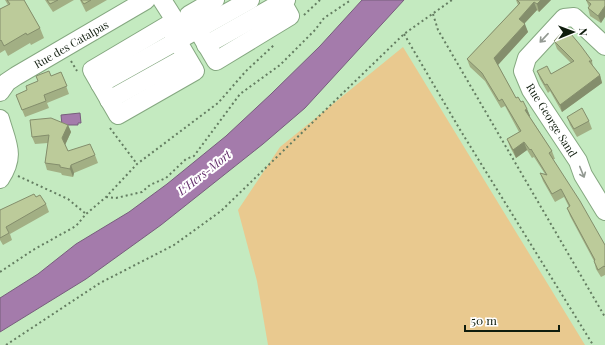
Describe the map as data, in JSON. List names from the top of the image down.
{
  "streets": {
    "street": ["Rue des Catalpas", "Rue George Sand"]
  },
  "water": ["L'Hers-Mort"],
  "scale_bar": "50 m",
  "north": "right"
}
